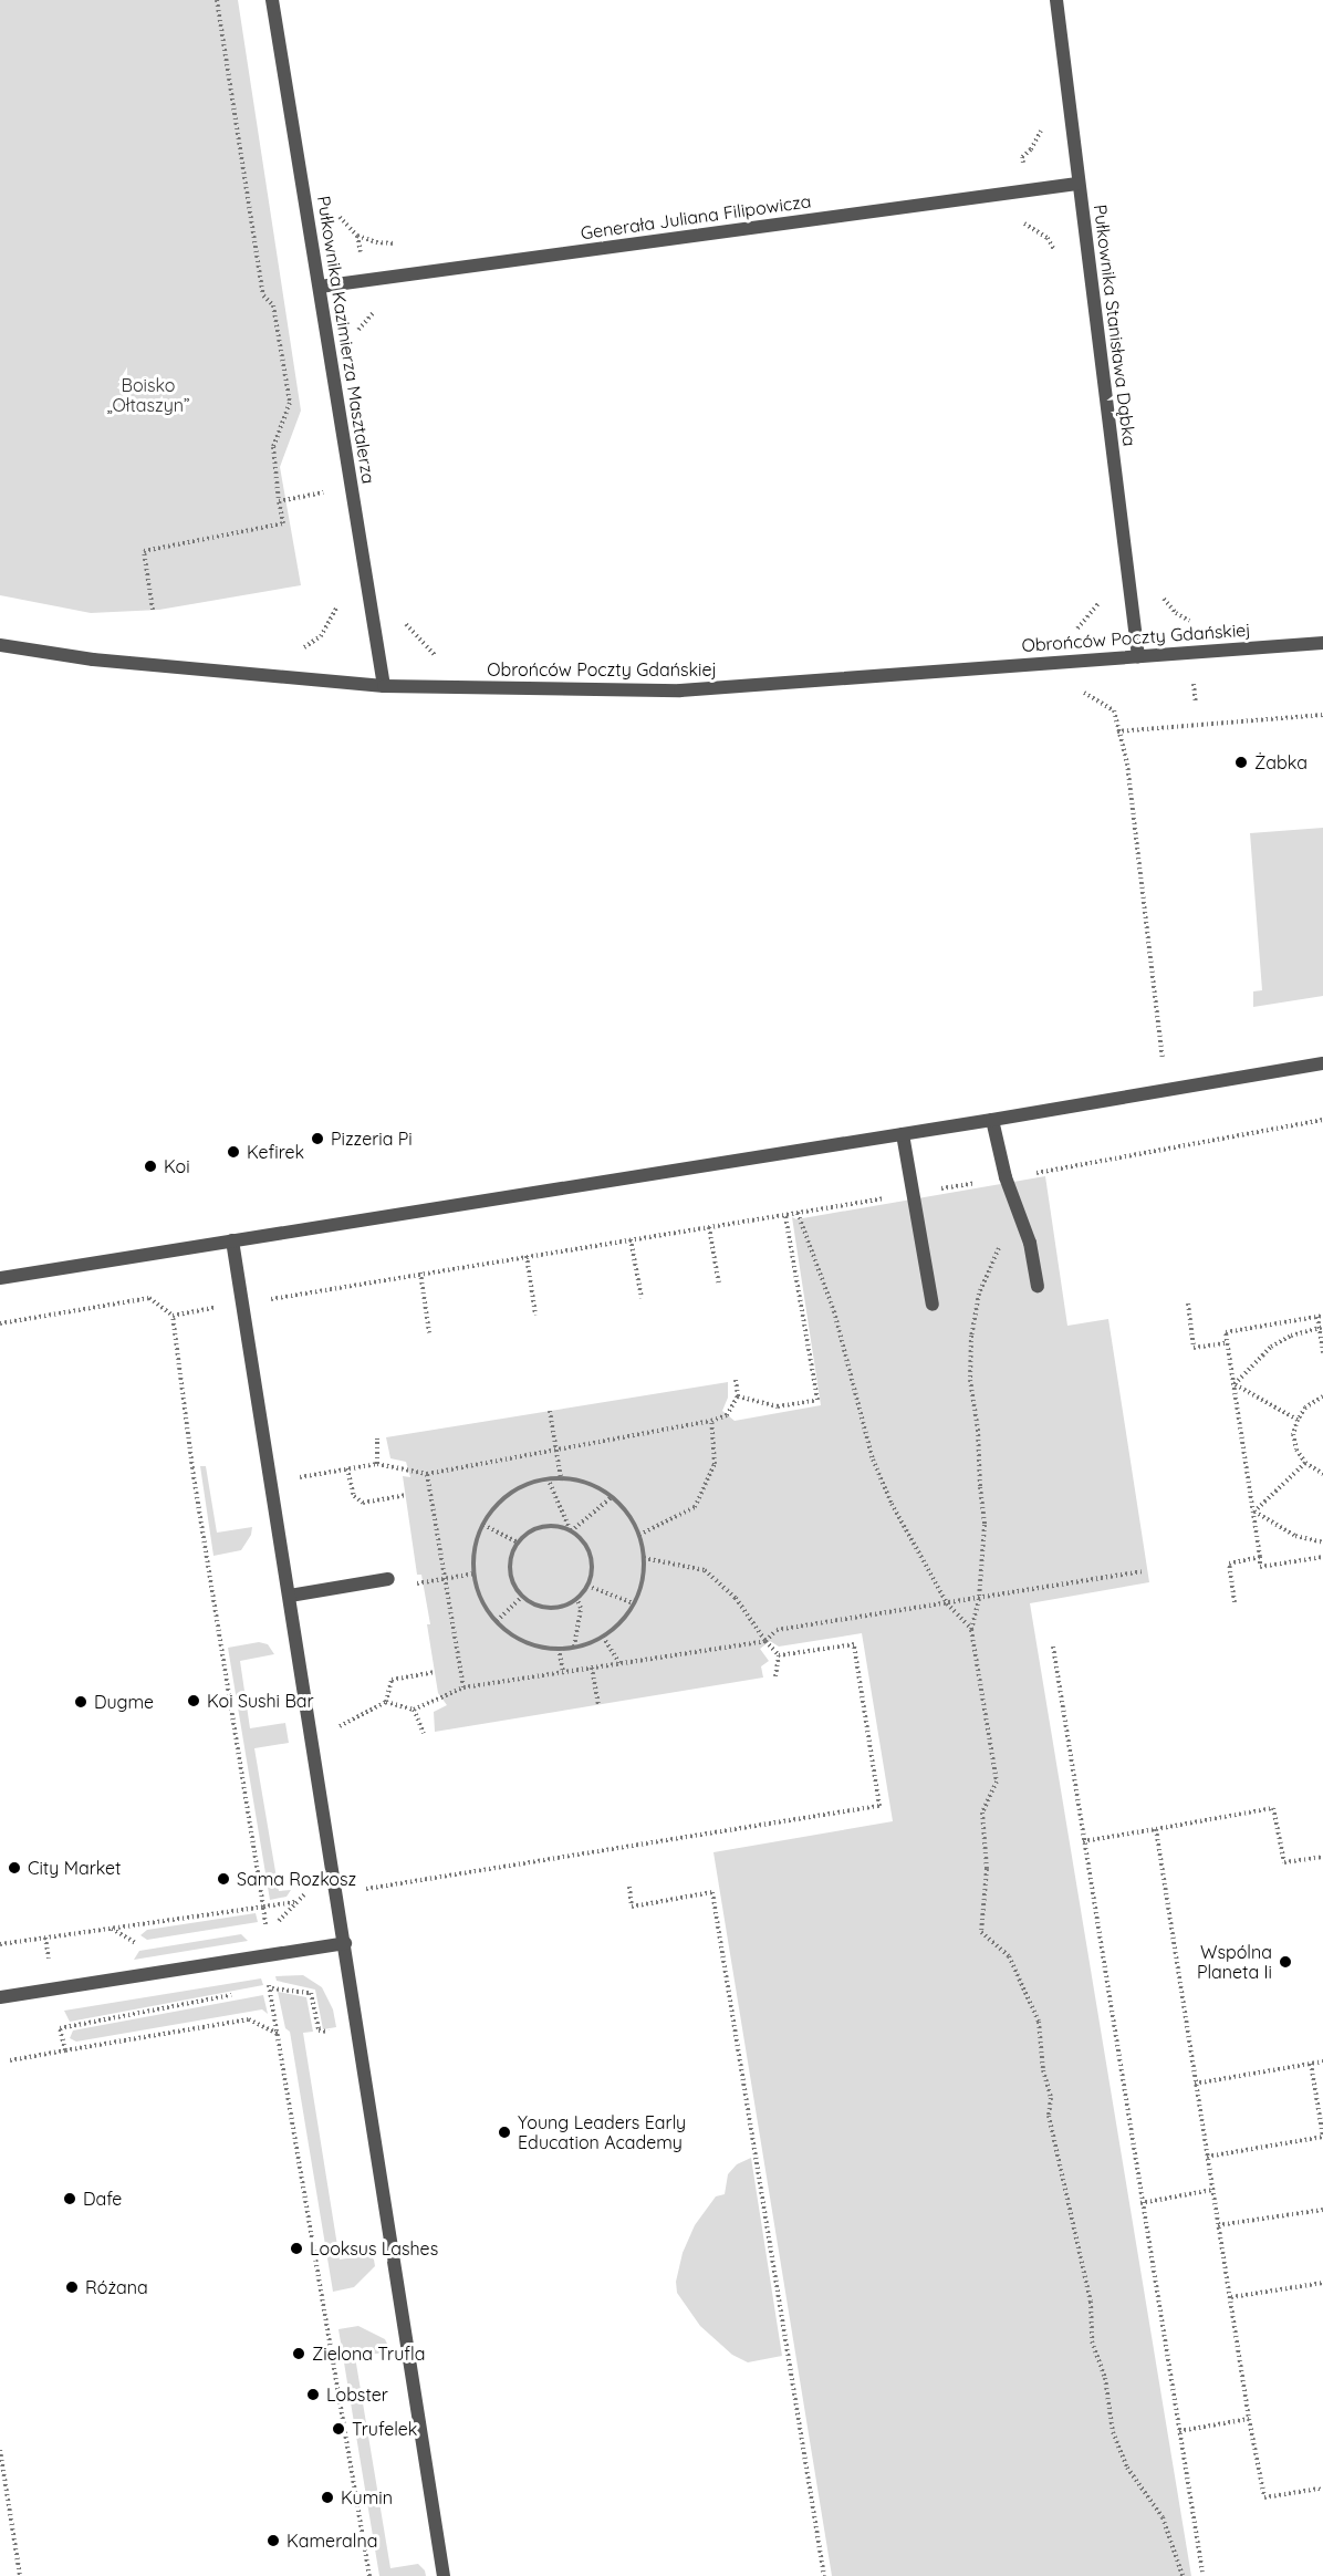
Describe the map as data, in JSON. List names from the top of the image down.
{
  "streets": {
    "street": [
      "Generała Juliana Filipowicza",
      "Pułkownika Stanisława Dąbka",
      "Pułkownika Kazimierza Masztalerza",
      "Obrońców Poczty Gdańskiej"
    ]
  },
  "crossings": [
    ["Generała Juliana Filipowicza", "Pułkownika Stanisława Dąbka"],
    ["Generała Juliana Filipowicza", "Pułkownika Kazimierza Masztalerza"],
    ["Pułkownika Stanisława Dąbka", "Obrońców Poczty Gdańskiej"],
    ["Pułkownika Kazimierza Masztalerza", "Obrońców Poczty Gdańskiej"]
  ],
  "parks": ["Boisko „Ołtaszyn”"],
  "places": [
    "Żabka",
    "Pizzeria Pi",
    "Kefirek",
    "Koi",
    "Koi Sushi Bar",
    "Dugme",
    "City Market",
    "Sama Rozkosz",
    "Wspólna Planeta Ii",
    "Young Leaders Early Education Academy",
    "Dafe",
    "Looksus Lashes",
    "Różana",
    "Zielona Trufla",
    "Lobster",
    "Trufelek",
    "Kumin",
    "Kameralna"
  ]
}
